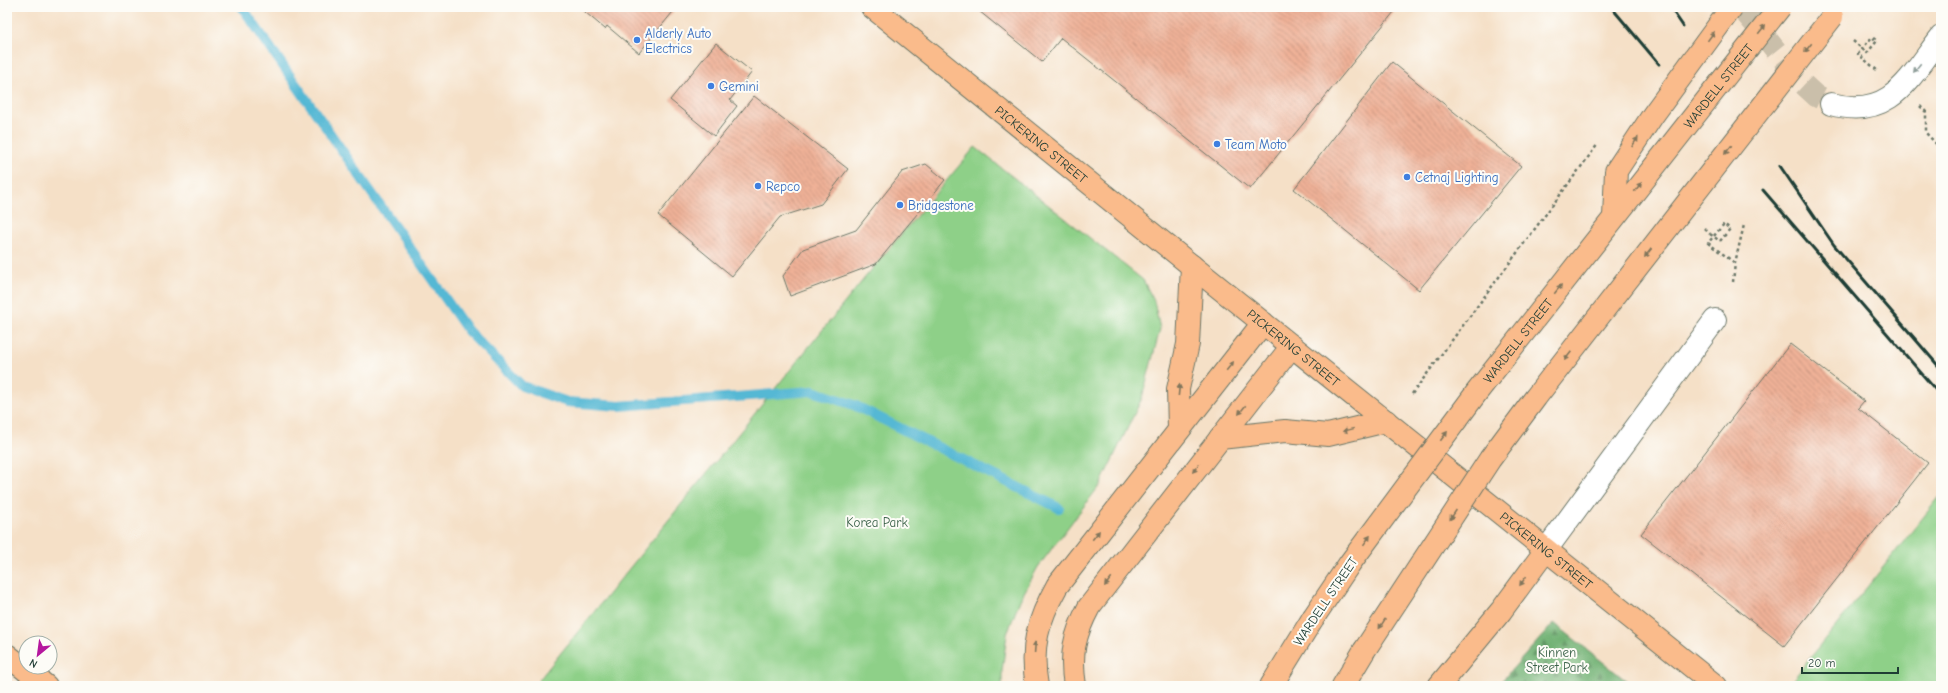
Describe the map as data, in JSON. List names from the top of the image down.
{
  "streets": {
    "main road": ["WARDELL STREET", "PICKERING STREET"]
  },
  "parks": ["Korea Park", "Kinnen Street Park"],
  "places": [
    "Alderly Auto Electrics",
    "Gemini",
    "Team Moto",
    "Cetnaj Lighting",
    "Repco",
    "Bridgestone"
  ],
  "scale_bar": "20 m",
  "north": "bottom left"
}
